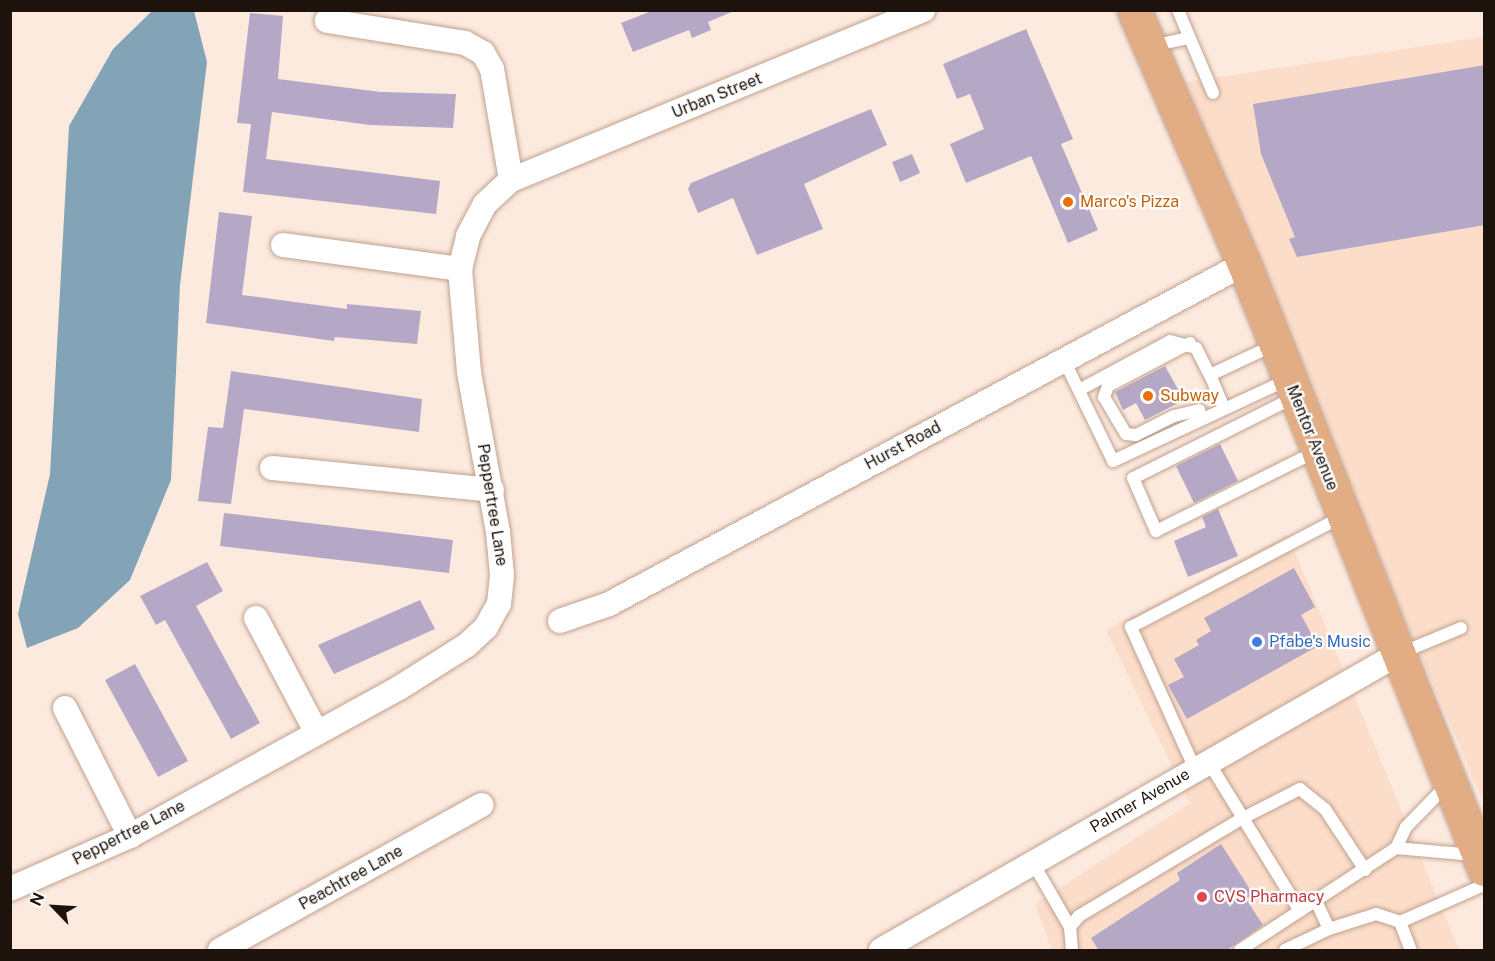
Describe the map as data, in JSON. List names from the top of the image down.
{
  "streets": {
    "main road": ["Mentor Avenue"],
    "street": [
      "Urban Street",
      "Hurst Road",
      "Peppertree Lane",
      "Palmer Avenue",
      "Peachtree Lane"
    ]
  },
  "crossings": [
    ["Urban Street", "Peppertree Lane"],
    ["Mentor Avenue", "Hurst Road"],
    ["Mentor Avenue", "Palmer Avenue"]
  ],
  "places": [
    "Marco's Pizza",
    "Subway",
    "Pfabe's Music",
    "CVS Pharmacy"
  ],
  "north": "top left"
}
